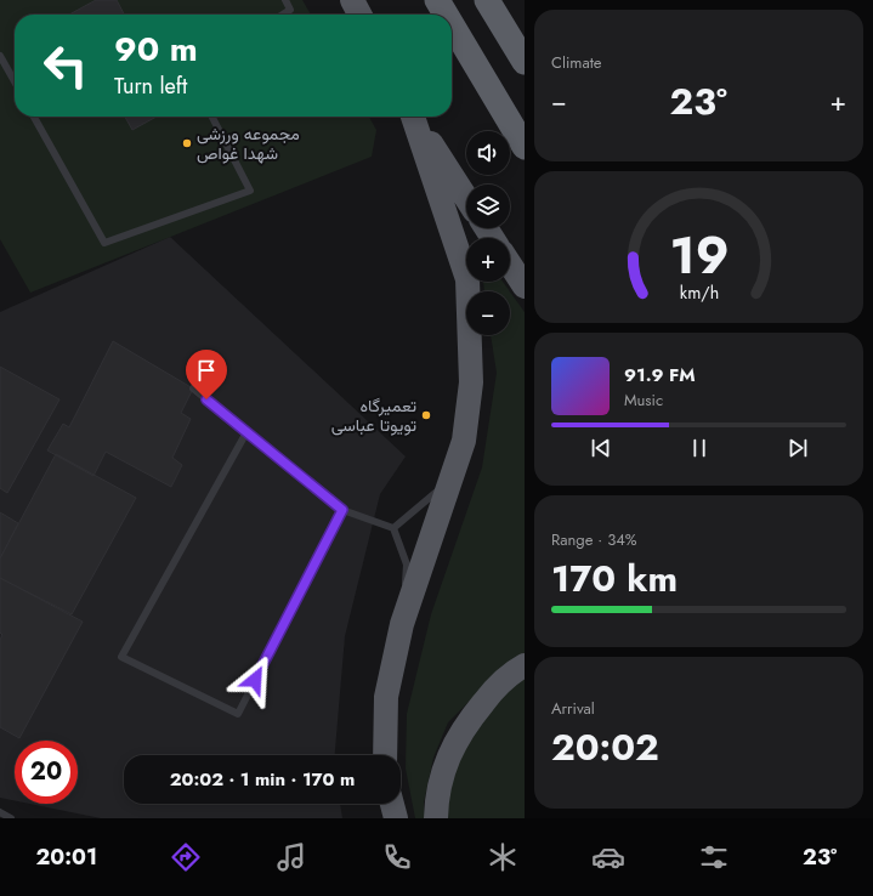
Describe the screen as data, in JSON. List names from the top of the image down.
{
  "places": ["مجموعه ورزشی شهدا غواص", "تعمیرگاه تویوتا عباسی"],
  "page": {
    "tile": [
      "Climate",
      ["Range · 34%", "170 km"],
      ["Arrival", "20:02"]
    ],
    "turn": ["90 m", "Turn left"],
    "heat": ["−", "23°", "+"],
    "map_buttons": ["+", "−"],
    "song": ["91.9 FM", "Music"],
    "limit": "20",
    "trip": "20:02 · 1 min · 170 m",
    "tabs": ["20:01", "23°"],
    "gauge": ["19", "km/h"]
  }
}
